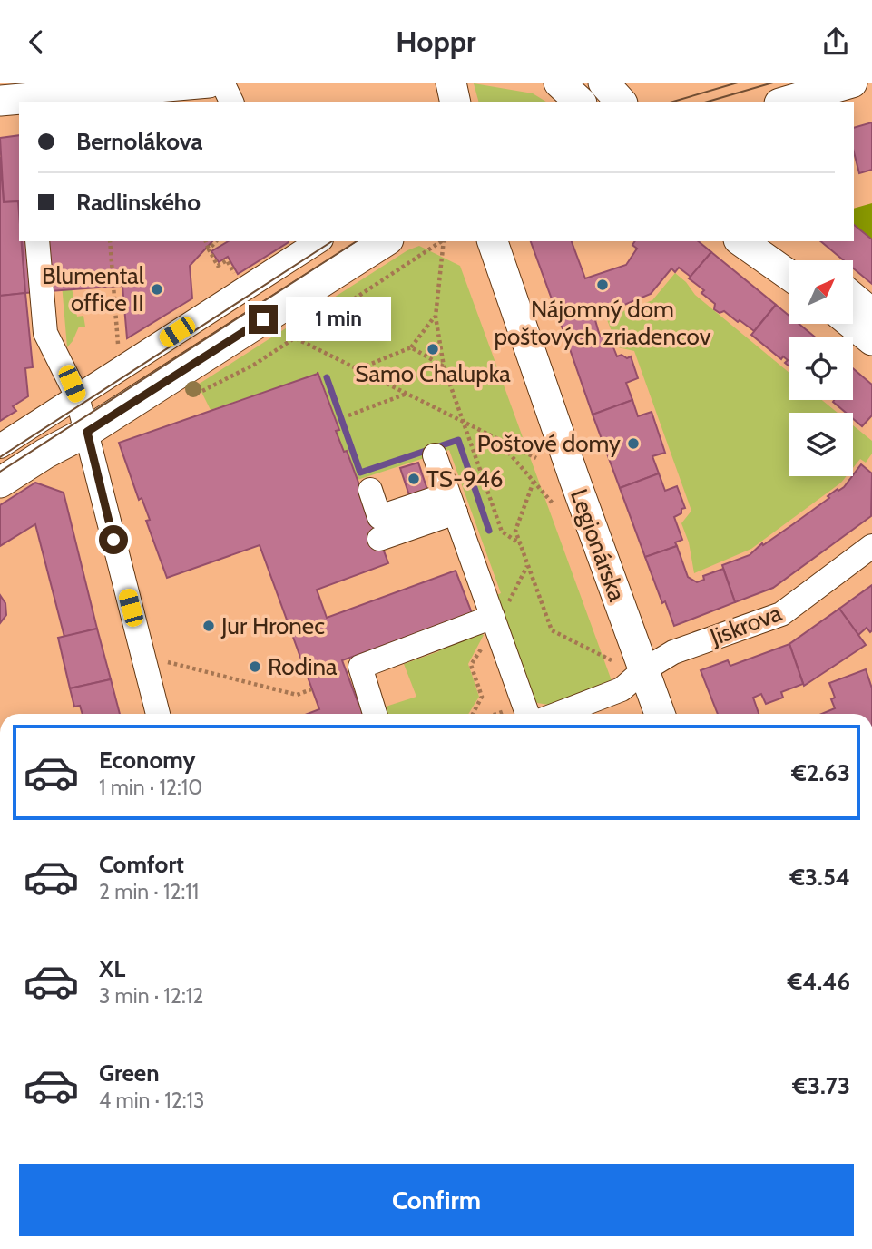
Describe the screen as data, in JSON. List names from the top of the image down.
{
  "streets": {
    "main road": ["Legionárska"],
    "street": ["Jiskrova"]
  },
  "crossings": [
    ["Legionárska", "Jiskrova"]
  ],
  "places": [
    "Nájomný dom poštových zriadencov",
    "Blumental office II",
    "Samo Chalupka",
    "Poštové domy",
    "TS-946",
    "Jur Hronec",
    "Rodina"
  ],
  "north": "top right",
  "page": {
    "header": "Hoppr",
    "banner": ["Bernolákova", "Radlinského"],
    "bubble": "1 min",
    "list": [
      {
        "name": "Economy",
        "note": "1 min · 12:10",
        "value": "€2.63"
      },
      {
        "name": "Comfort",
        "note": "2 min · 12:11",
        "value": "€3.54"
      },
      {
        "name": "XL",
        "note": "3 min · 12:12",
        "value": "€4.46"
      },
      {
        "name": "Green",
        "note": "4 min · 12:13",
        "value": "€3.73"
      }
    ],
    "buttons": "Confirm"
  }
}
